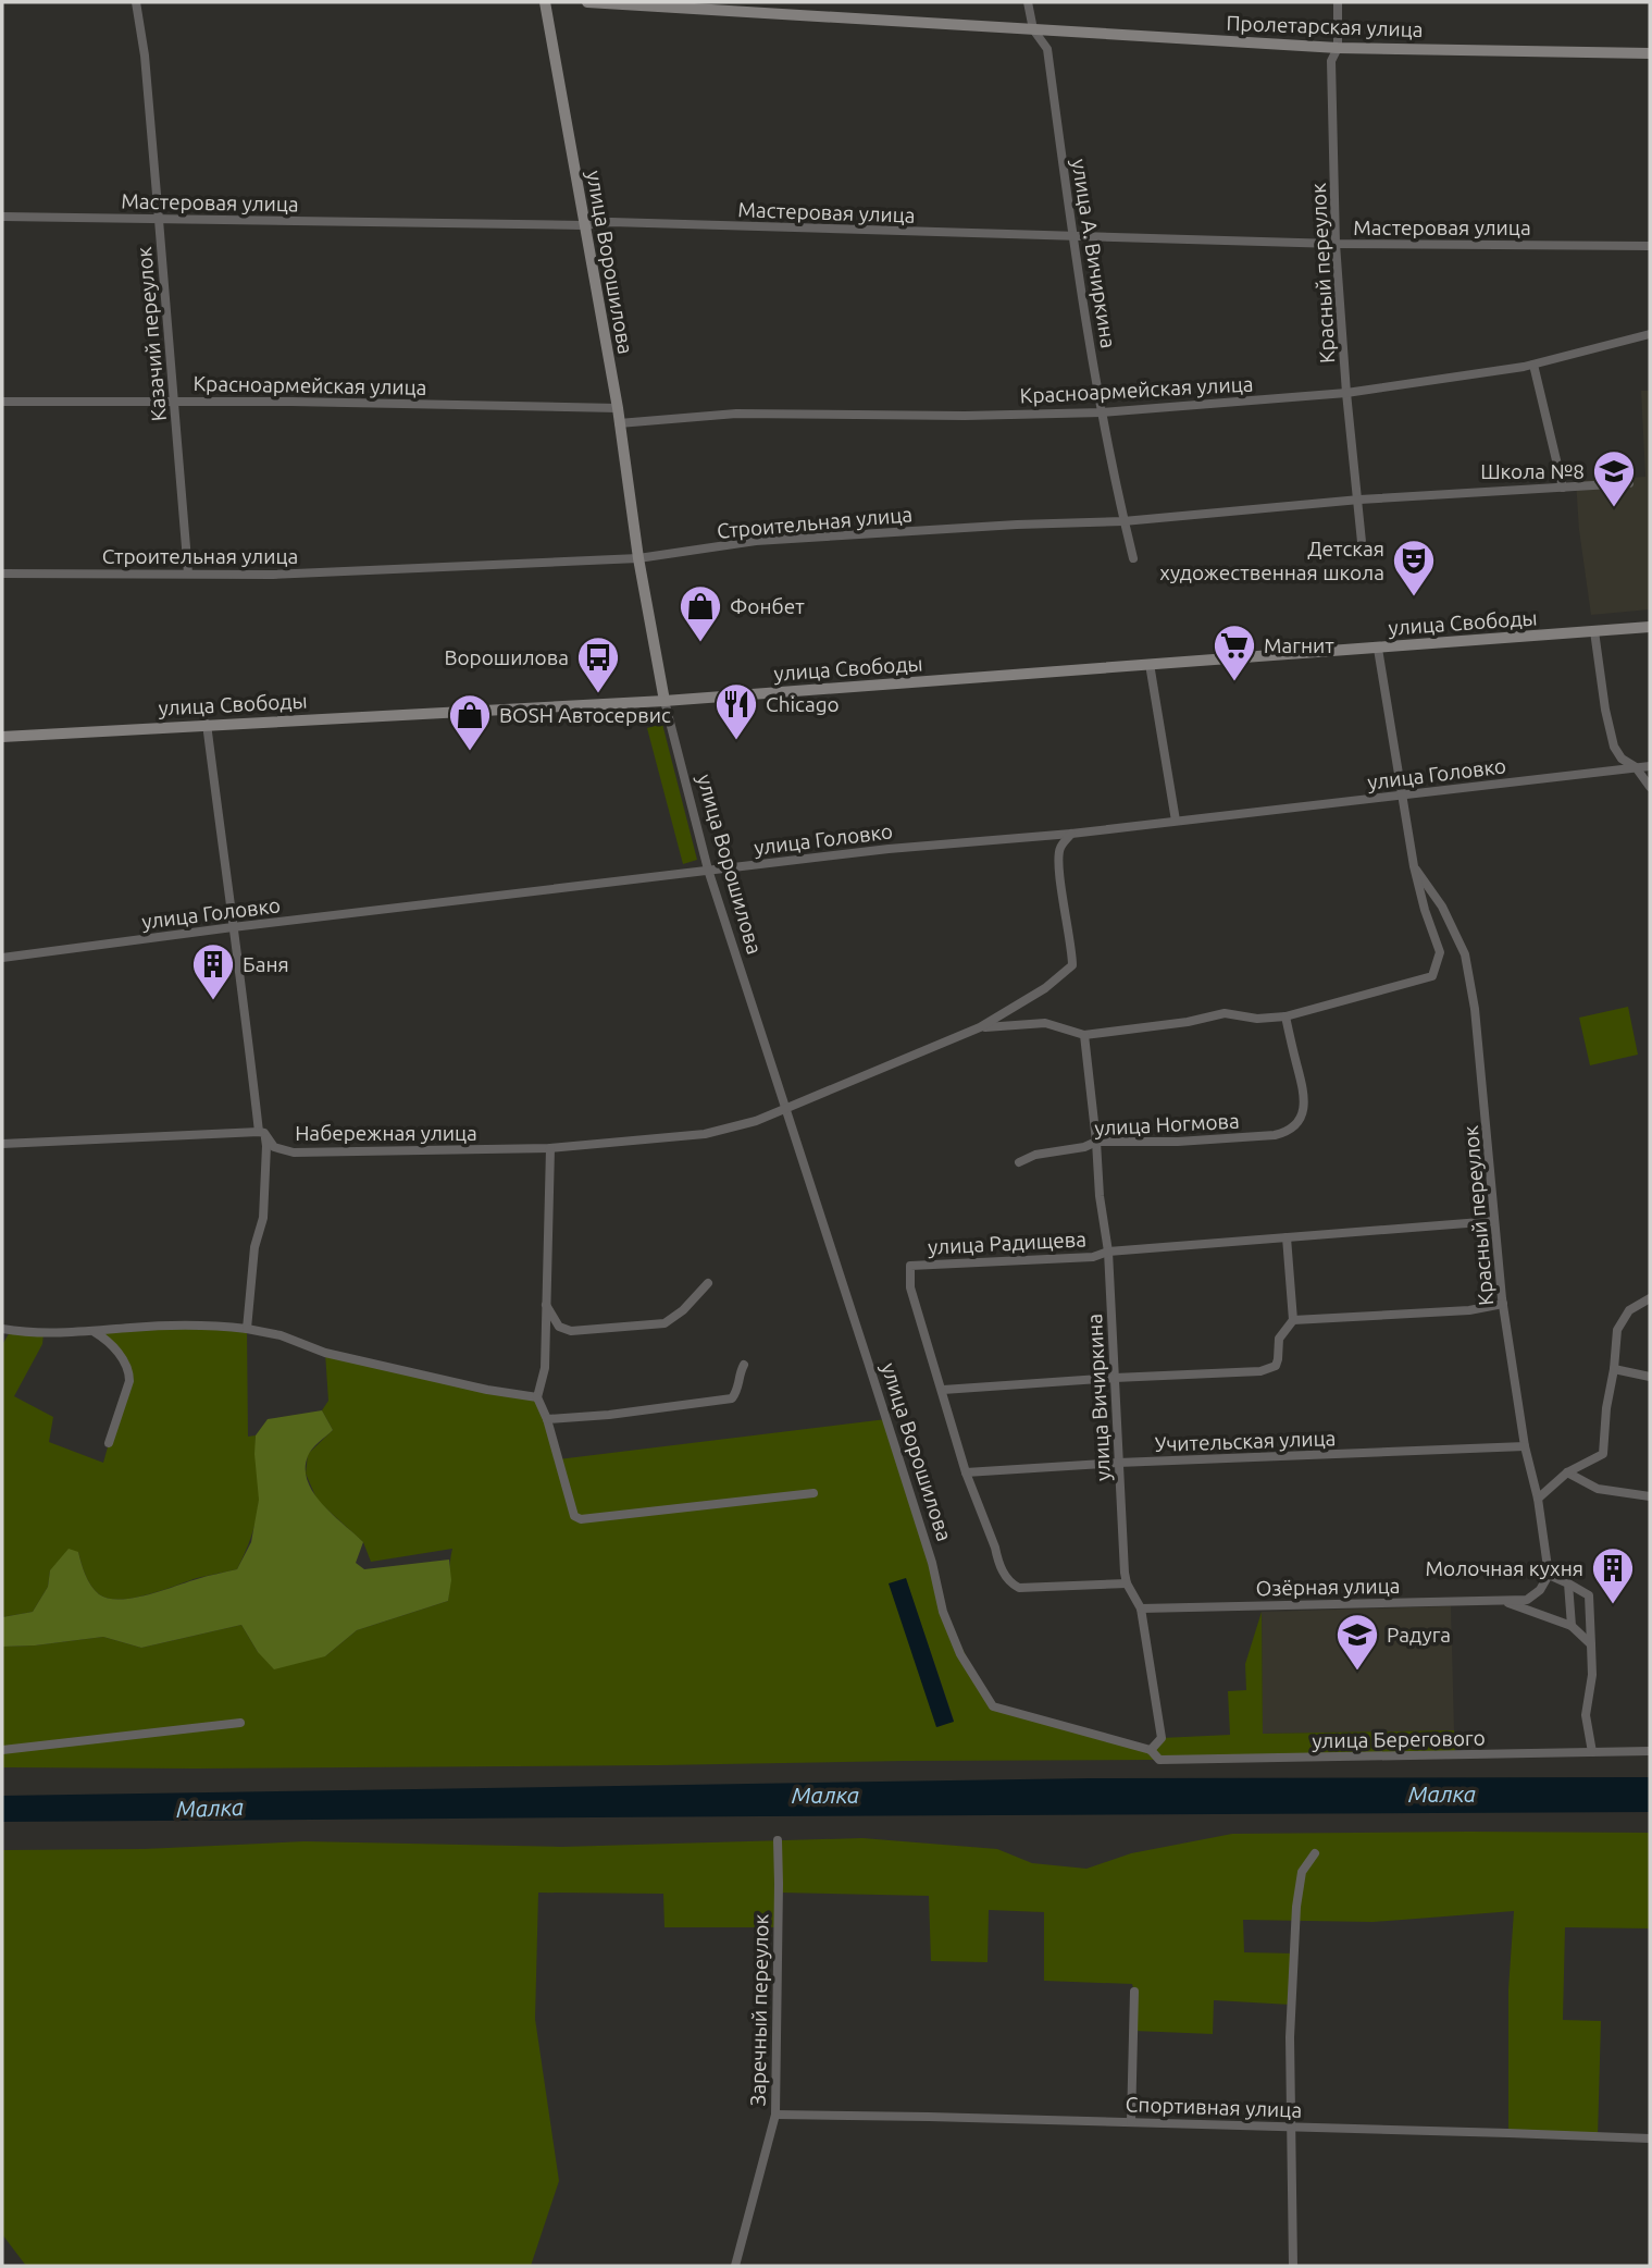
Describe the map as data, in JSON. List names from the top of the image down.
{
  "streets": {
    "main road": ["Пролетарская улица", "улица Ворошилова", "улица Свободы"],
    "street": [
      "Мастеровая улица",
      "улица А. Вичиркина",
      "Красный переулок",
      "Казачий переулок",
      "Красноармейская улица",
      "Строительная улица",
      "улица Головко",
      "улица Ногмова",
      "Набережная улица",
      "улица Радищева",
      "улица Вичиркина",
      "Учительская улица",
      "Озёрная улица",
      "улица Берегового",
      "Заречный переулок",
      "Спортивная улица"
    ]
  },
  "crossings": [
    ["Пролетарская улица", "улица А. Вичиркина"],
    ["Пролетарская улица", "Красный переулок"],
    ["Мастеровая улица", "улица А. Вичиркина"],
    ["Мастеровая улица", "улица Ворошилова"],
    ["Мастеровая улица", "Красный переулок"],
    ["Мастеровая улица", "Казачий переулок"],
    ["улица А. Вичиркина", "Красноармейская улица"],
    ["улица А. Вичиркина", "Строительная улица"],
    ["улица Ворошилова", "Красноармейская улица"],
    ["улица Ворошилова", "Строительная улица"],
    ["улица Ворошилова", "улица Свободы"],
    ["улица Ворошилова", "улица Головко"],
    ["улица Ворошилова", "Набережная улица"],
    ["улица Ворошилова", "улица Берегового"],
    ["Красный переулок", "Красноармейская улица"],
    ["Красный переулок", "Строительная улица"],
    ["Красный переулок", "улица Свободы"],
    ["Красный переулок", "улица Головко"],
    ["Красный переулок", "Набережная улица"],
    ["Красный переулок", "улица Радищева"],
    ["Красный переулок", "Учительская улица"],
    ["Красный переулок", "Озёрная улица"],
    ["Казачий переулок", "Красноармейская улица"],
    ["Казачий переулок", "Строительная улица"],
    ["улица Головко", "Набережная улица"],
    ["улица Ногмова", "Набережная улица"],
    ["улица Ногмова", "улица Вичиркина"],
    ["Набережная улица", "улица Вичиркина"],
    ["улица Радищева", "улица Вичиркина"],
    ["улица Радищева", "Учительская улица"],
    ["улица Вичиркина", "Учительская улица"],
    ["улица Вичиркина", "Озёрная улица"],
    ["улица Вичиркина", "улица Берегового"],
    ["Заречный переулок", "Спортивная улица"]
  ],
  "water": ["Малка"],
  "places": {
    "school or university": ["Школа №8", "Радуга"],
    "theatre": ["Детская художественная школа"],
    "shop": ["Фонбет", "BOSH Автосервис"],
    "supermarket": ["Магнит"],
    "bus stop": ["Ворошилова"],
    "restaurant": ["Chicago"],
    "building": ["Баня", "Молочная кухня"]
  }
}
